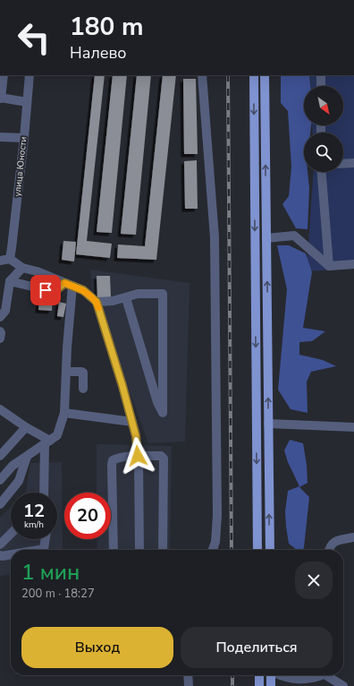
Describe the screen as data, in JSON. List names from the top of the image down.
{
  "streets": {
    "street": ["улица Юности"]
  },
  "north": "bottom right",
  "page": {
    "turn": ["180 m", "Налево"],
    "speed": "12 km/h",
    "limit": "20",
    "heading": ["1 мин", "200 m · 18:27"],
    "buttons": ["Выход", "Поделиться"]
  }
}
